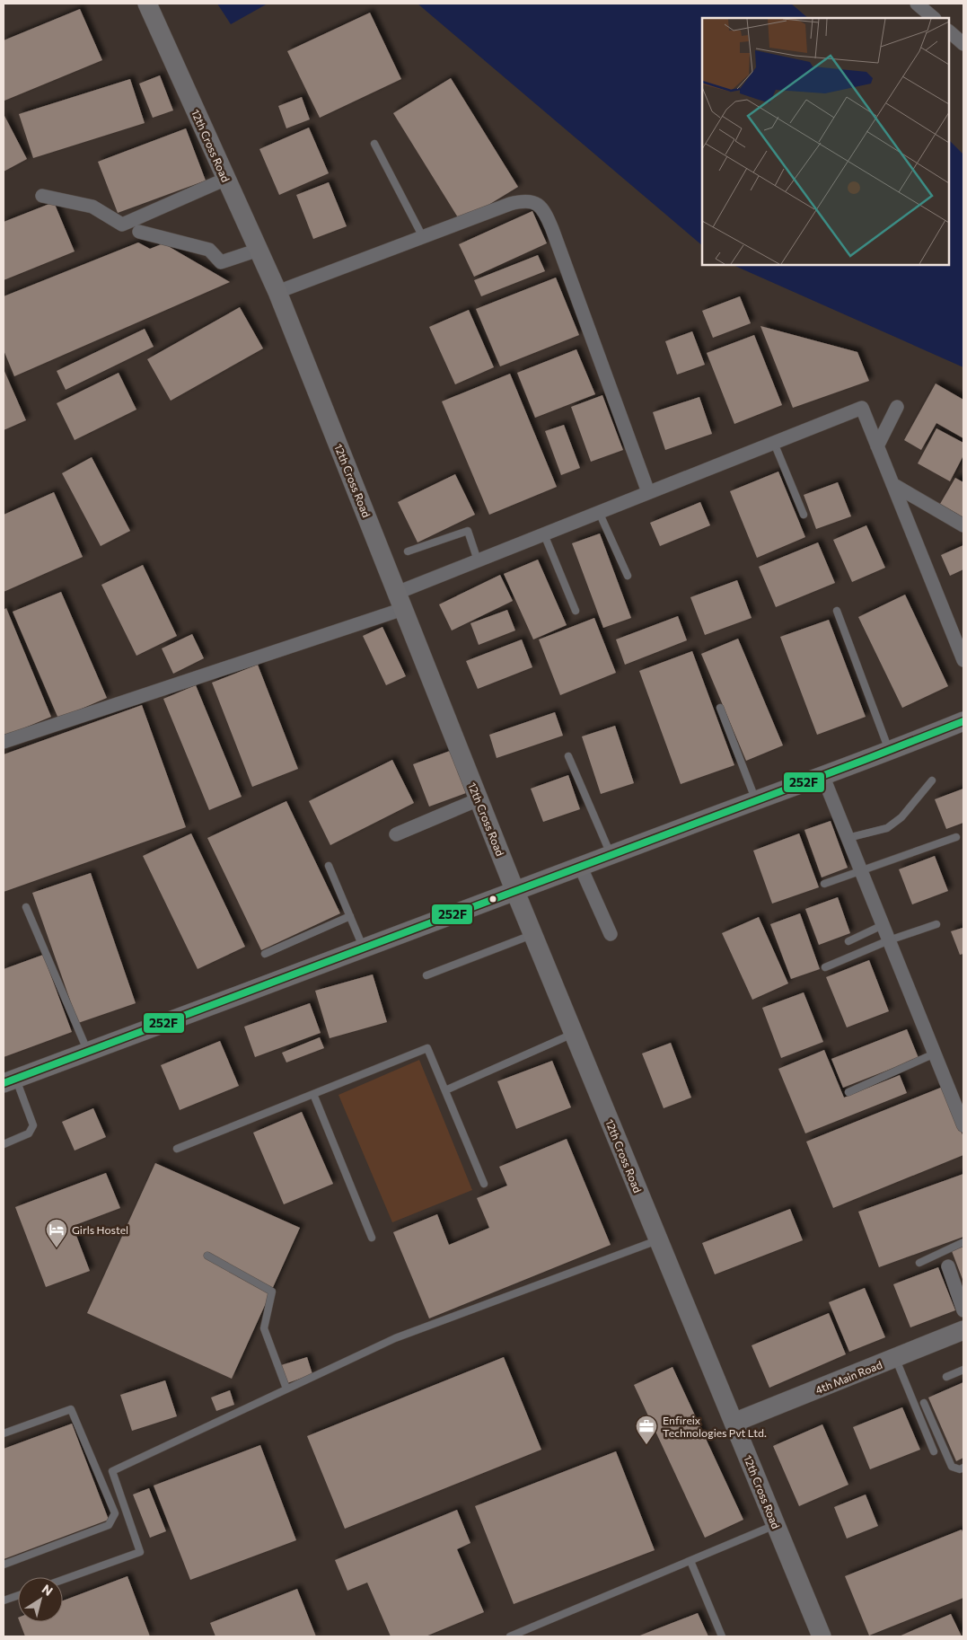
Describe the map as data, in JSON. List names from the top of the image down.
{
  "streets": {
    "street": ["12th Cross Road", "4th Main Road"]
  },
  "crossings": [
    ["12th Cross Road", "4th Main Road"]
  ],
  "places": {
    "hotel": ["Girls Hostel"],
    "office": ["Enfireix Technologies Pvt Ltd."]
  },
  "lines": ["transit line 252F"],
  "north": "top right"
}
